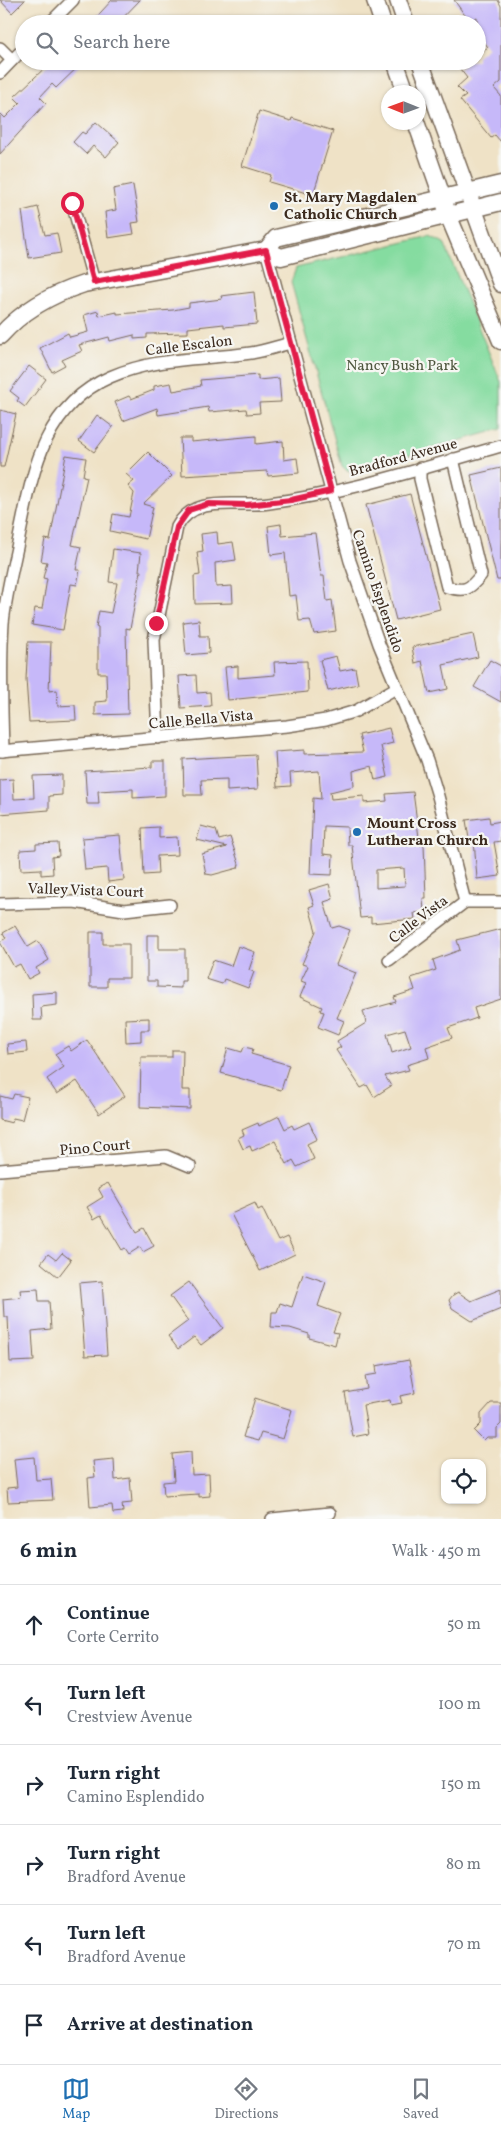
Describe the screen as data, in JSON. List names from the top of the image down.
{
  "streets": {
    "street": [
      "Calle Escalon",
      "Bradford Avenue",
      "Camino Esplendido",
      "Calle Bella Vista",
      "Valley Vista Court",
      "Calle Vista",
      "Pino Court"
    ]
  },
  "crossings": [
    ["Calle Escalon", "Camino Esplendido"],
    ["Calle Escalon", "Calle Bella Vista"],
    ["Bradford Avenue", "Camino Esplendido"],
    ["Bradford Avenue", "Calle Bella Vista"],
    ["Camino Esplendido", "Calle Bella Vista"],
    ["Camino Esplendido", "Calle Vista"]
  ],
  "parks": ["Nancy Bush Park"],
  "places": ["St. Mary Magdalen Catholic Church", "Mount Cross Lutheran Church"],
  "north": "left",
  "page": {
    "search": "Search here",
    "heading": ["6 min", "Walk · 450 m"],
    "list": [
      ["Continue", "Corte Cerrito", "50 m"],
      ["Turn left", "Crestview Avenue", "100 m"],
      ["Turn right", "Camino Esplendido", "150 m"],
      ["Turn right", "Bradford Avenue", "80 m"],
      ["Turn left", "Bradford Avenue", "70 m"],
      "Arrive at destination"
    ],
    "nav": ["Map", "Directions", "Saved"]
  }
}
